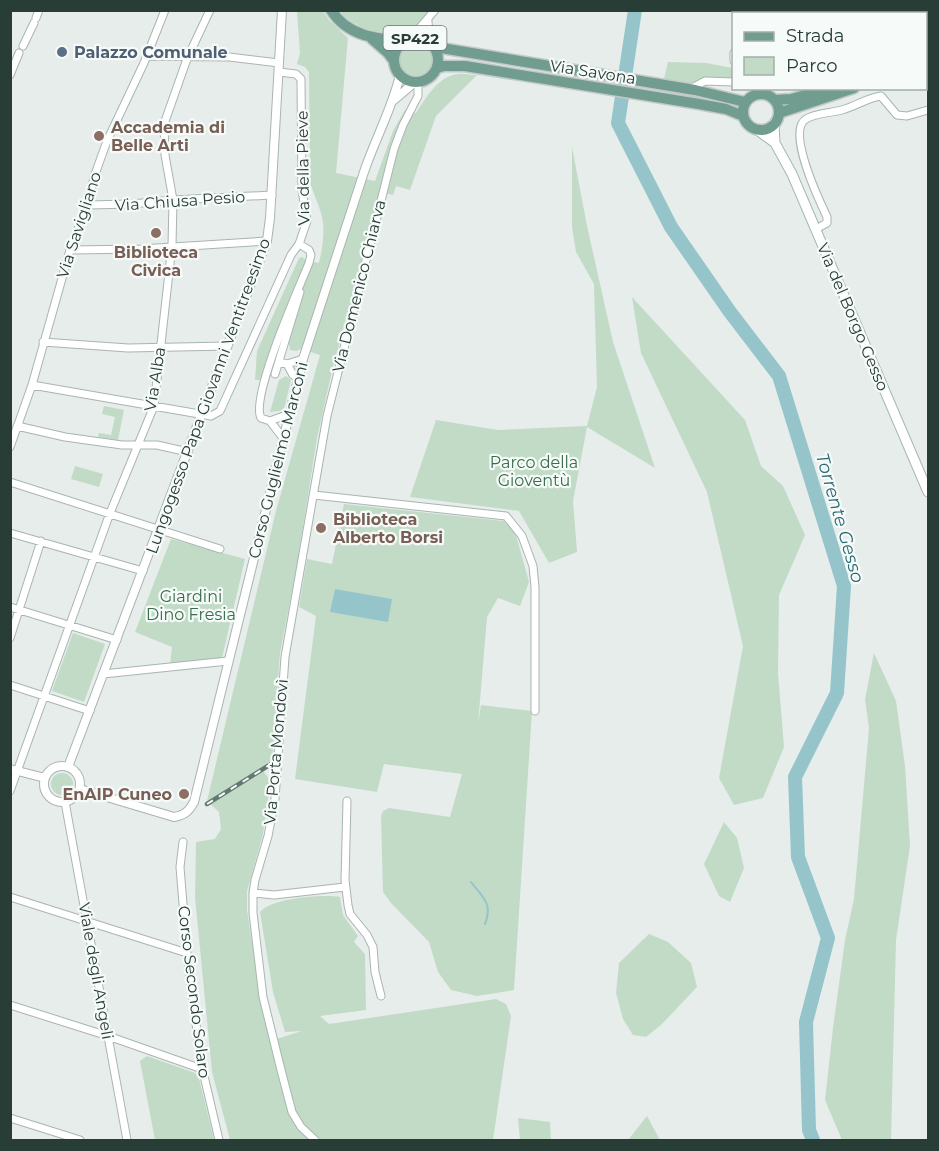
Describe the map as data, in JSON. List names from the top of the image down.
{
  "streets": {
    "main road": ["SP422", "Via Savona", "Via del Borgo Gesso"],
    "street": [
      "Via della Pieve",
      "Via Chiusa Pesio",
      "Via Savigliano",
      "Via Domenico Chiarva",
      "Via Alba",
      "Lungogesso Papa Giovanni Ventitreesimo",
      "Corso Guglielmo Marconi",
      "Via Porta Mondovì",
      "Viale degli Angeli",
      "Corso Secondo Solaro"
    ]
  },
  "crossings": [
    ["SP422", "Via Savona"],
    ["SP422", "Via Domenico Chiarva"],
    ["SP422", "Corso Guglielmo Marconi"],
    ["Via Savona", "Via Domenico Chiarva"],
    ["Via Savona", "Via del Borgo Gesso"],
    ["Via Savona", "Corso Guglielmo Marconi"],
    ["Via della Pieve", "Lungogesso Papa Giovanni Ventitreesimo"],
    ["Via della Pieve", "Corso Guglielmo Marconi"],
    ["Via Chiusa Pesio", "Via Savigliano"],
    ["Via Chiusa Pesio", "Via Alba"],
    ["Via Chiusa Pesio", "Lungogesso Papa Giovanni Ventitreesimo"],
    ["Via Domenico Chiarva", "Corso Guglielmo Marconi"],
    ["Via Domenico Chiarva", "Via Porta Mondovì"],
    ["Lungogesso Papa Giovanni Ventitreesimo", "Corso Guglielmo Marconi"],
    ["Lungogesso Papa Giovanni Ventitreesimo", "Viale degli Angeli"],
    ["Corso Guglielmo Marconi", "Viale degli Angeli"]
  ],
  "water": ["Torrente Gesso"],
  "parks": ["Parco della Gioventù", "Giardini Dino Fresia"],
  "places": [
    "Palazzo Comunale",
    "Accademia di Belle Arti",
    "Biblioteca Civica",
    "Biblioteca Alberto Borsi",
    "EnAIP Cuneo"
  ],
  "legend": ["Strada", "Parco"]
}
